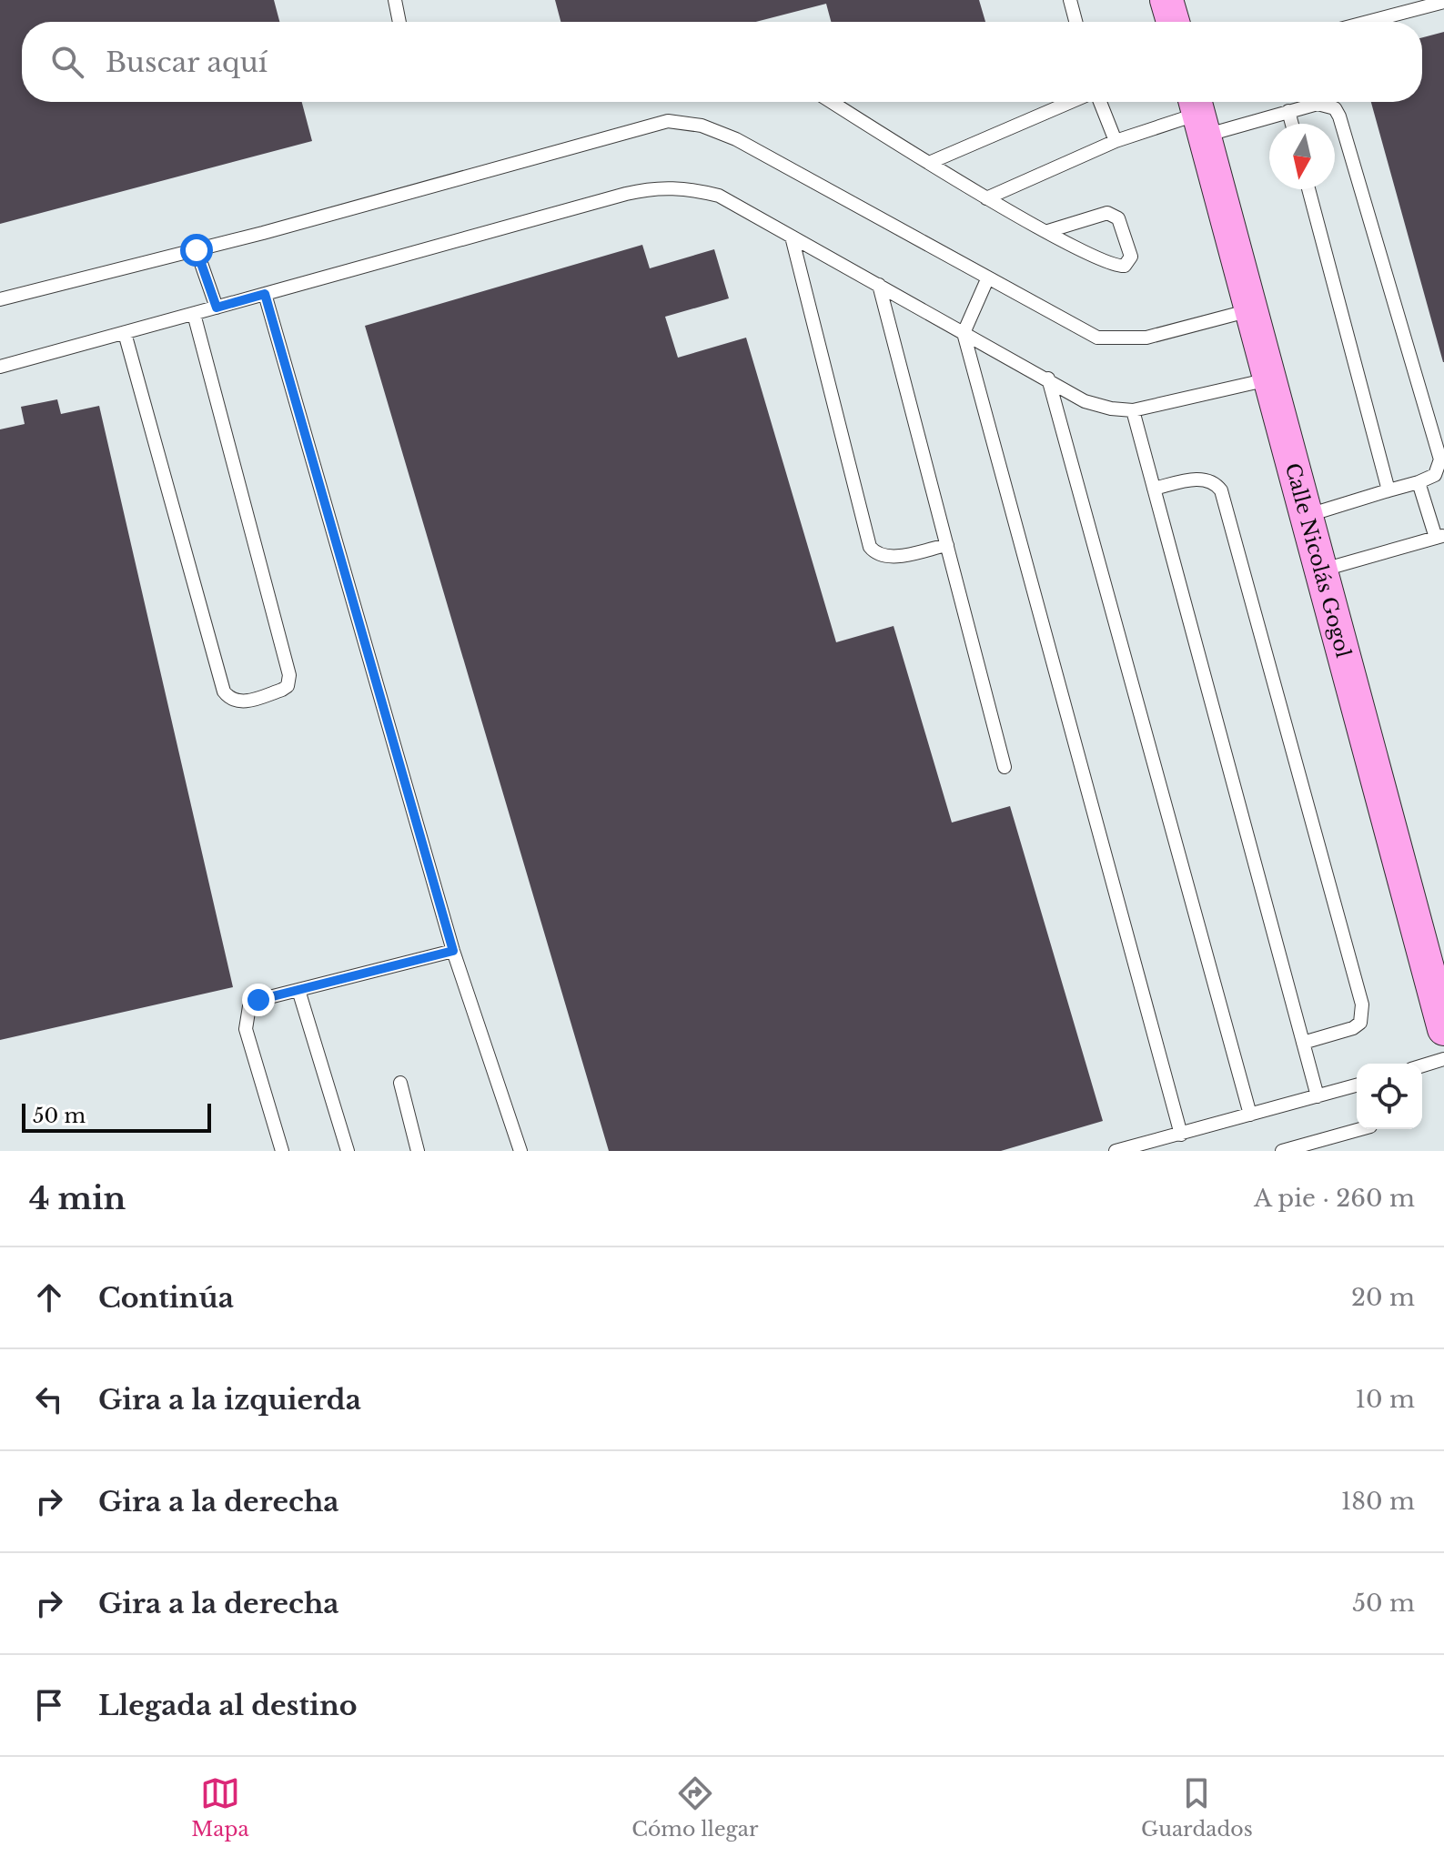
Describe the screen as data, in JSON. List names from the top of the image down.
{
  "streets": {
    "street": ["Calle Nicolás Gogol"]
  },
  "scale_bar": "50 m",
  "north": "bottom",
  "page": {
    "search": "Buscar aquí",
    "scale": "50 m",
    "heading": ["4 min", "A pie · 260 m"],
    "list": [
      ["Continúa", "20 m"],
      ["Gira a la izquierda", "10 m"],
      ["Gira a la derecha", "180 m"],
      ["Gira a la derecha", "50 m"],
      "Llegada al destino"
    ],
    "nav": ["Mapa", "Cómo llegar", "Guardados"]
  }
}
